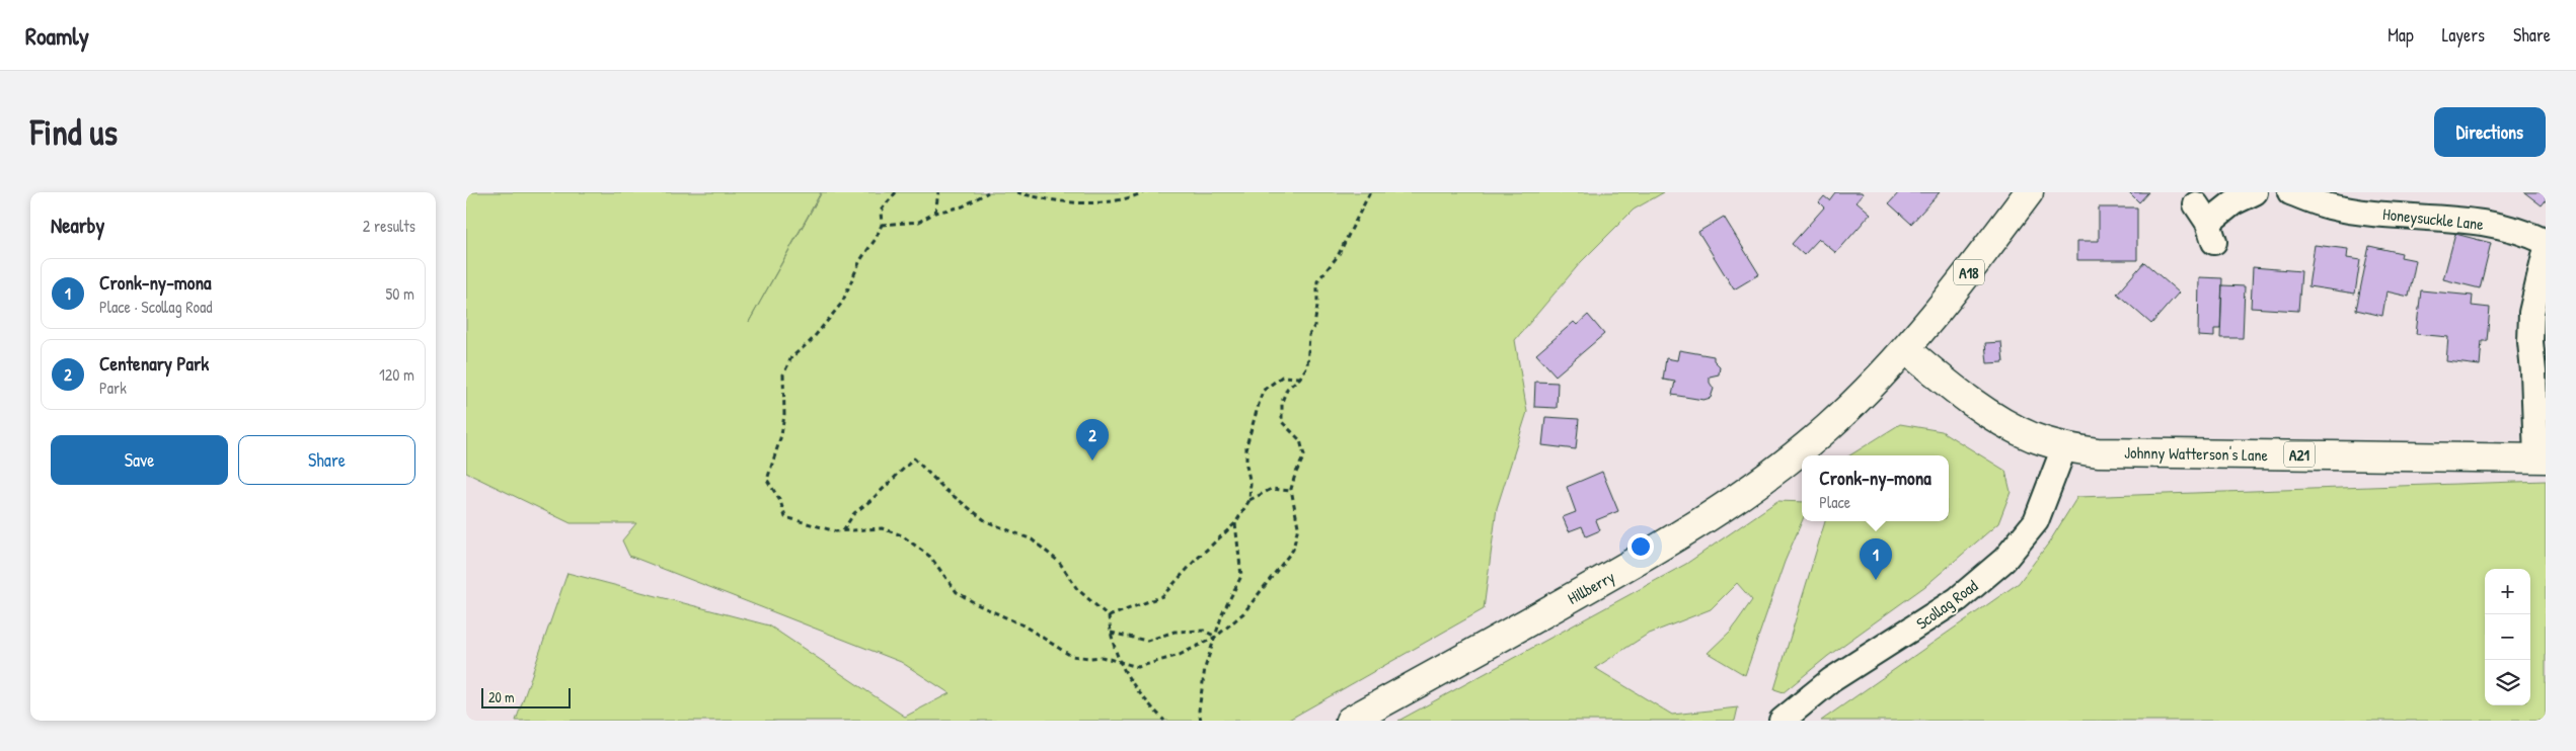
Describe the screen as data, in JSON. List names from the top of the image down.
{
  "streets": {
    "highway": [
      "A18",
      "Johnny Watterson's Lane",
      "A21",
      "Hillberry"
    ],
    "street": ["Honeysuckle Lane", "Scollag Road"]
  },
  "crossings": [
    ["A18", "Johnny Watterson's Lane"],
    ["A18", "Hillberry"],
    ["Johnny Watterson's Lane", "Hillberry"],
    ["Johnny Watterson's Lane", "Scollag Road"]
  ],
  "scale_bar": "20 m",
  "page": {
    "header": "Roamly",
    "nav": ["Map", "Layers", "Share"],
    "buttons": [
      "Directions",
      ["Save", "Share"]
    ],
    "title": "Find us",
    "heading": ["Nearby", "2 results"],
    "list": [
      {
        "mark": "1",
        "name": "Cronk-ny-mona",
        "note": "Place · Scollag Road",
        "value": "50 m"
      },
      {
        "mark": "2",
        "name": "Centenary Park",
        "note": "Park",
        "value": "120 m"
      }
    ],
    "pins": ["2", "1"],
    "popup": ["Cronk-ny-mona", "Place"],
    "map_buttons": ["+", "−"],
    "scale": "20 m"
  }
}
